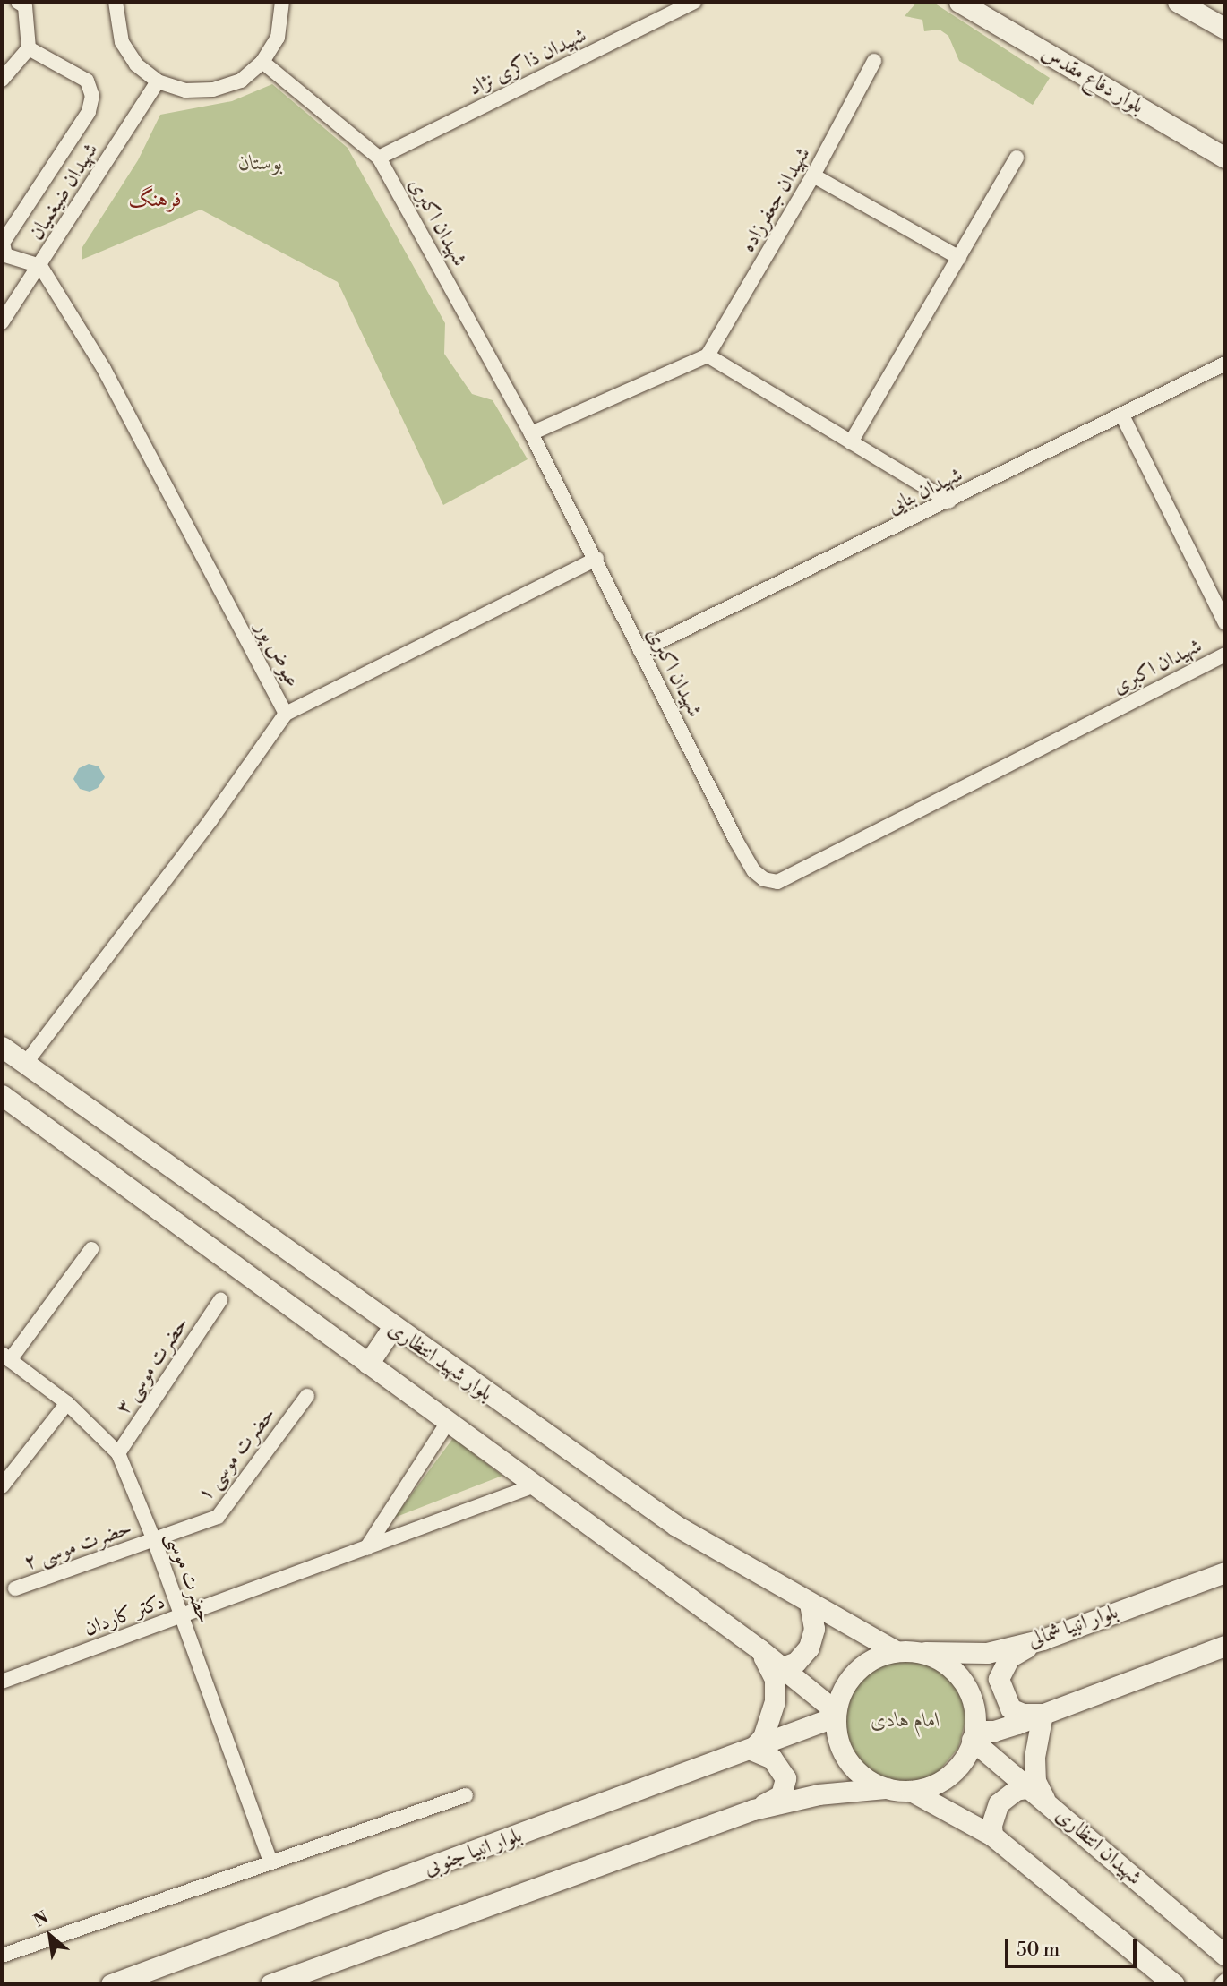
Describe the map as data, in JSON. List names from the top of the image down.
{
  "streets": {
    "street": [
      "شهیدان ذاکری نژاد",
      "بلوار دفاع مقدس",
      "شهیدان ضیغمیان",
      "شهیدان جعفرزاده",
      "شهیدان اکبری",
      "شهیدان بنایی",
      "عیوض پور",
      "بلوار شهید انتظاری",
      "حضرت موسی ۳",
      "حضرت موسی ۱",
      "حضرت موسی ۲",
      "حضرت موسی",
      "دکتر کاردان",
      "بلوار انبیا شمالی",
      "شهیدان انتظاری",
      "بلوار انبیا جنوبی"
    ]
  },
  "crossings": [
    ["شهیدان ذاکری نژاد", "شهیدان اکبری"],
    ["شهیدان ضیغمیان", "عیوض پور"],
    ["شهیدان اکبری", "شهیدان بنایی"],
    ["عیوض پور", "بلوار شهید انتظاری"],
    ["بلوار شهید انتظاری", "بلوار انبیا شمالی"],
    ["بلوار شهید انتظاری", "شهیدان انتظاری"],
    ["بلوار شهید انتظاری", "بلوار انبیا جنوبی"],
    ["حضرت موسی ۳", "حضرت موسی"],
    ["حضرت موسی ۱", "حضرت موسی ۲"],
    ["حضرت موسی ۱", "حضرت موسی"],
    ["حضرت موسی ۲", "حضرت موسی"],
    ["حضرت موسی", "دکتر کاردان"],
    ["بلوار انبیا شمالی", "شهیدان انتظاری"],
    ["بلوار انبیا شمالی", "بلوار انبیا جنوبی"],
    ["شهیدان انتظاری", "بلوار انبیا جنوبی"]
  ],
  "districts": ["فرهنگ"],
  "parks": ["بوستان", "امام هادی"],
  "scale_bar": "50 m",
  "north": "top left"
}
